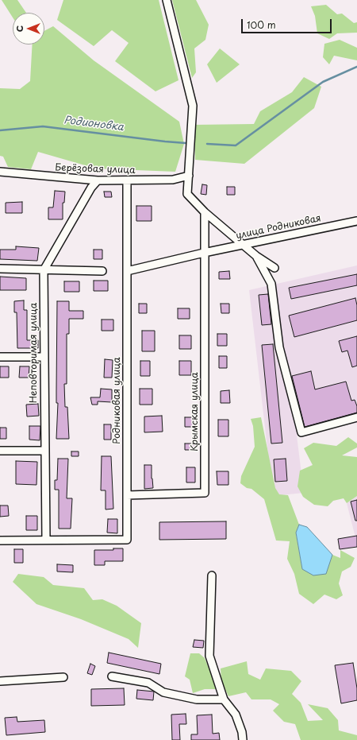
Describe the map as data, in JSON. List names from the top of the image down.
{
  "streets": {
    "street": [
      "Берёзовая улица",
      "улица Родниковая",
      "Неповторимая улица",
      "Родниковая улица",
      "Крымская улица"
    ]
  },
  "crossings": [
    ["Берёзовая улица", "Родниковая улица"],
    ["улица Родниковая", "Родниковая улица"],
    ["улица Родниковая", "Крымская улица"],
    ["Неповторимая улица", "Родниковая улица"],
    ["Родниковая улица", "Крымская улица"]
  ],
  "water": ["Родионовка"],
  "scale_bar": "100 m",
  "north": "left"
}
